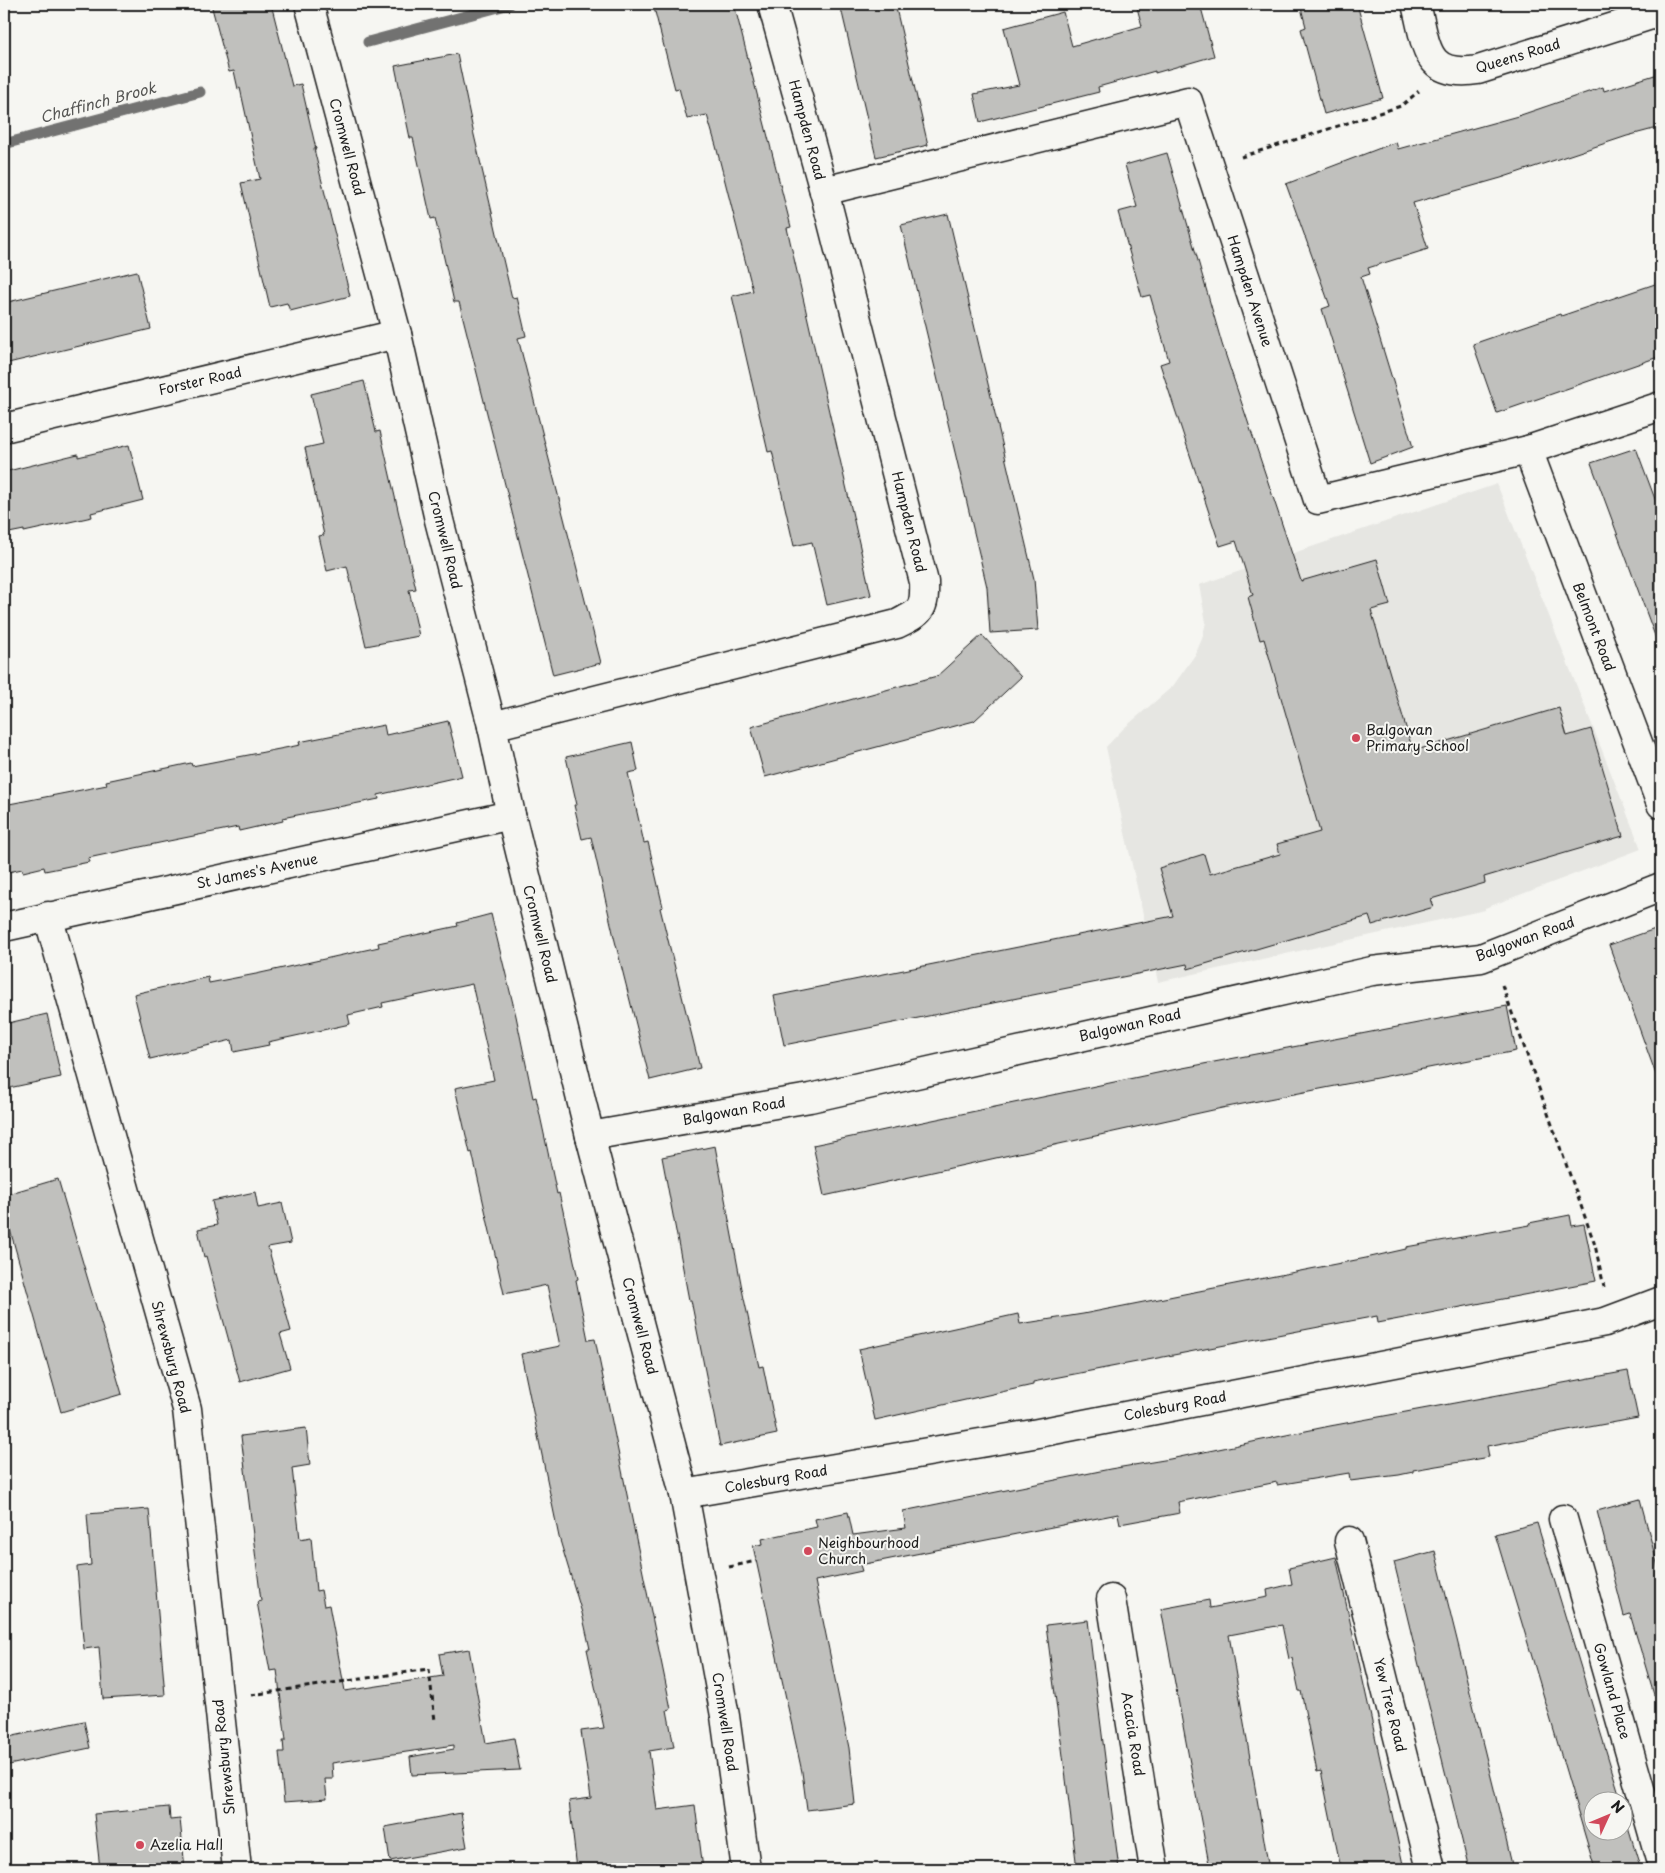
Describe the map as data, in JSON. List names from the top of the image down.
{
  "streets": {
    "street": [
      "Queens Road",
      "Hampden Road",
      "Cromwell Road",
      "Hampden Avenue",
      "Forster Road",
      "Belmont Road",
      "St James's Avenue",
      "Balgowan Road",
      "Shrewsbury Road",
      "Colesburg Road",
      "Gowland Place",
      "Yew Tree Road",
      "Acacia Road"
    ]
  },
  "crossings": [
    ["Hampden Road", "Cromwell Road"],
    ["Hampden Road", "Hampden Avenue"],
    ["Cromwell Road", "Forster Road"],
    ["Cromwell Road", "St James's Avenue"],
    ["Cromwell Road", "Balgowan Road"],
    ["Cromwell Road", "Colesburg Road"],
    ["Hampden Avenue", "Belmont Road"],
    ["St James's Avenue", "Shrewsbury Road"]
  ],
  "water": ["Chaffinch Brook"],
  "places": ["Balgowan Primary School", "Neighbourhood Church", "Azelia Hall"],
  "north": "top right"
}
